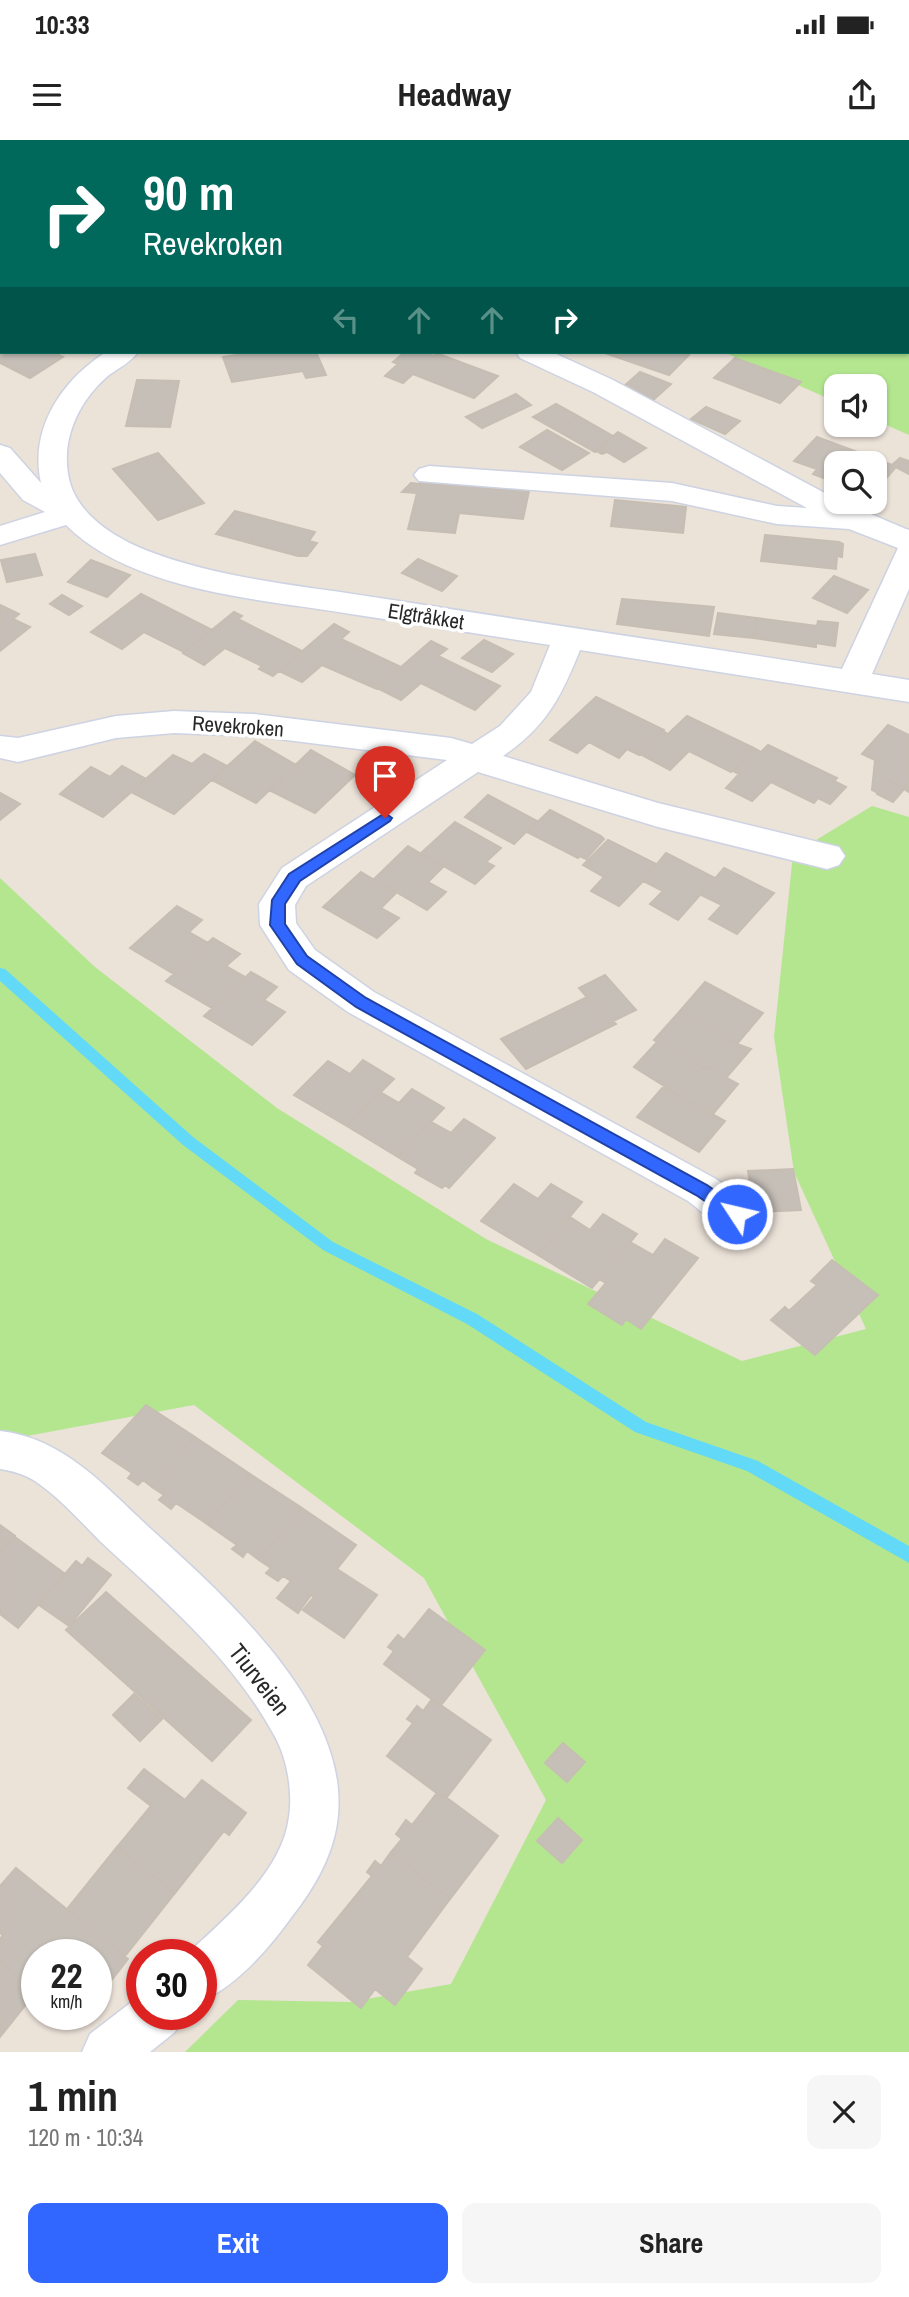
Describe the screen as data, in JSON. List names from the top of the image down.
{
  "streets": {
    "street": ["Elgtråkket", "Revekroken", "Tiurveien"]
  },
  "page": {
    "status": "10:33",
    "header": "Headway",
    "turn": ["90 m", "Revekroken"],
    "speed": "22 km/h",
    "limit": "30",
    "heading": ["1 min", "120 m · 10:34"],
    "buttons": ["Exit", "Share"]
  }
}
